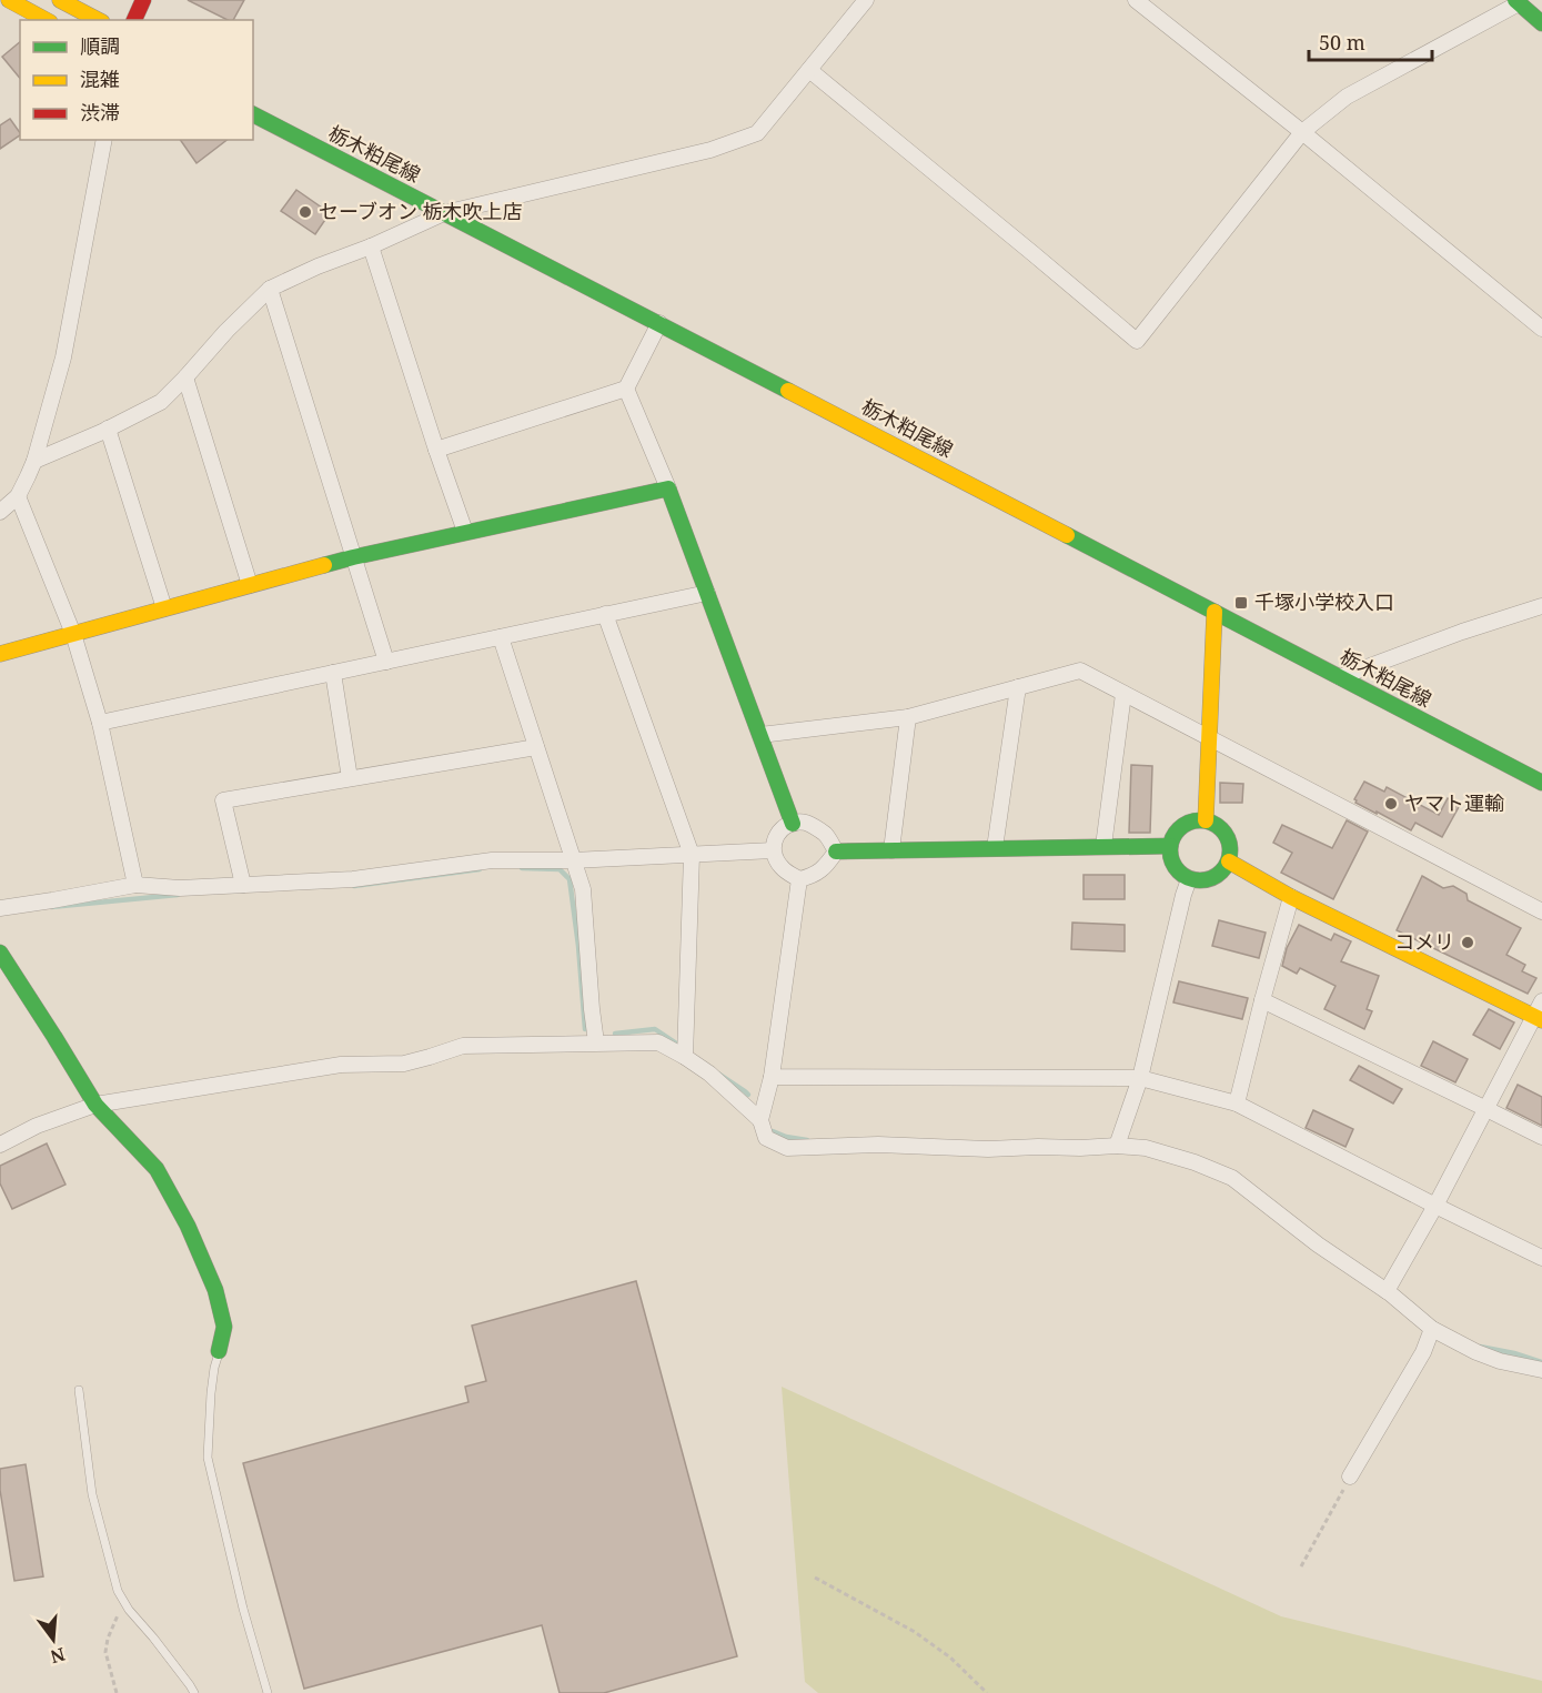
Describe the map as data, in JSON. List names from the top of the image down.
{
  "streets": {
    "street": ["栃木粕尾線"]
  },
  "places": {
    "other": ["セーブオン 栃木吹上店", "ヤマト運輸", "コメリ"],
    "transit": ["千塚小学校入口"]
  },
  "legend": ["順調", "混雑", "渋滞"],
  "scale_bar": "50 m",
  "north": "bottom"
}
